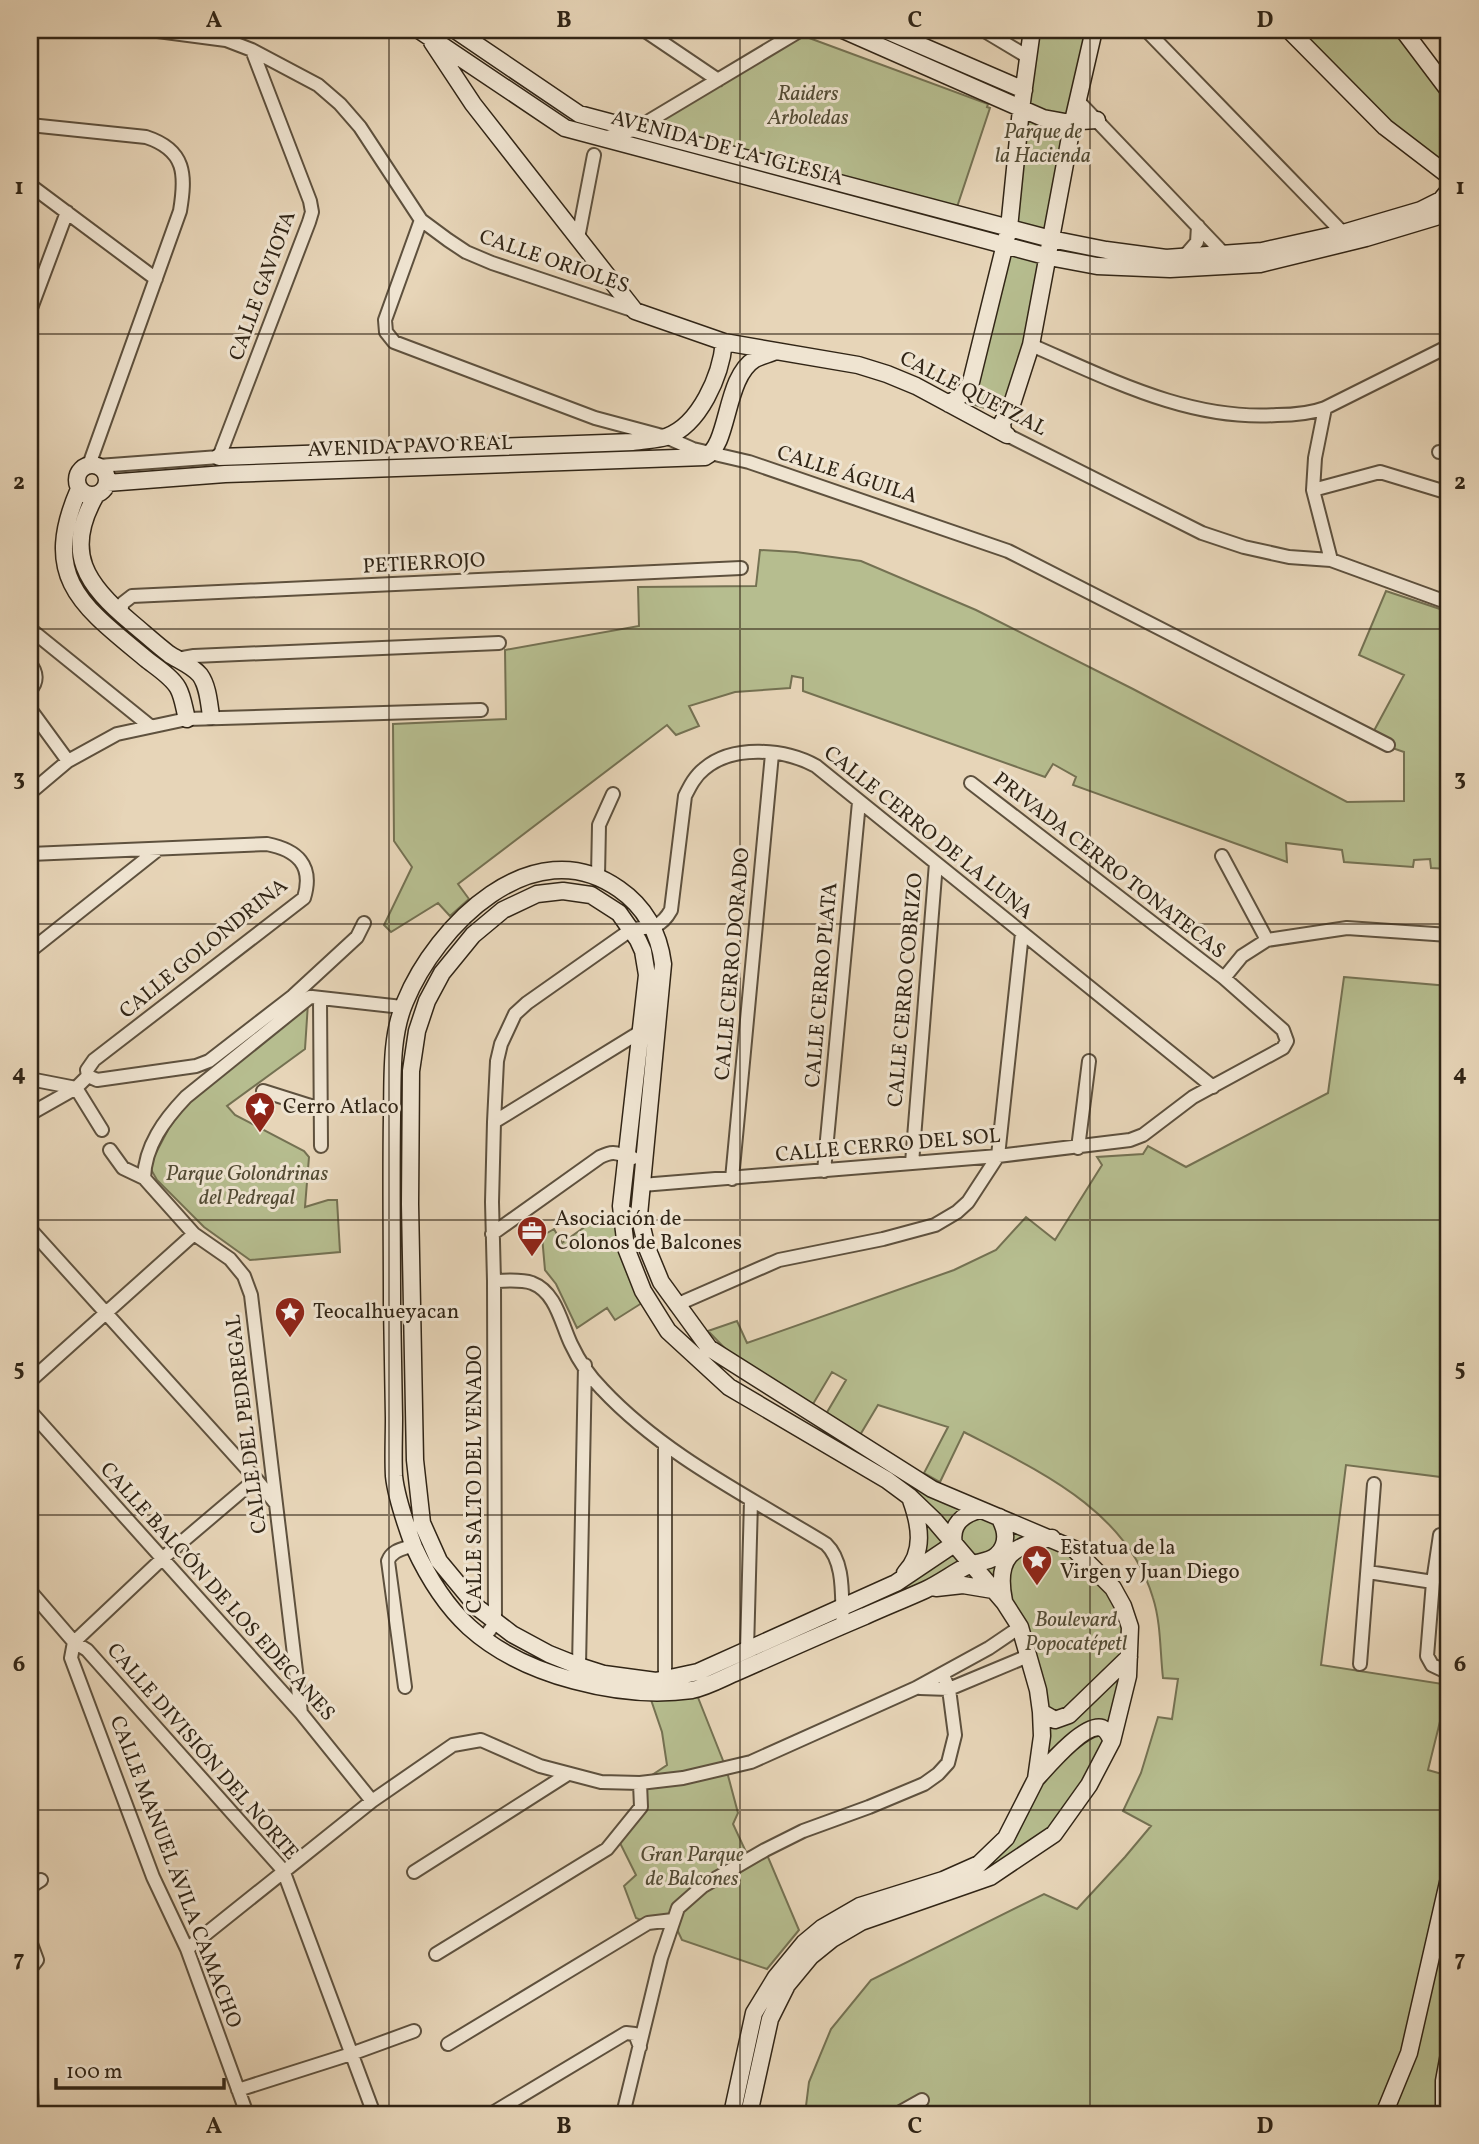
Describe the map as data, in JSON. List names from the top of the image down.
{
  "streets": {
    "street": [
      "AVENIDA DE LA IGLESIA",
      "CALLE ORIOLES",
      "CALLE GAVIOTA",
      "CALLE QUETZAL",
      "AVENIDA PAVO REAL",
      "CALLE ÁGUILA",
      "PETIERROJO",
      "CALLE CERRO DE LA LUNA",
      "PRIVADA CERRO TONATECAS",
      "CALLE GOLONDRINA",
      "CALLE CERRO DORADO",
      "CALLE CERRO PLATA",
      "CALLE CERRO COBRIZO",
      "CALLE CERRO DEL SOL",
      "CALLE DEL PEDREGAL",
      "CALLE SALTO DEL VENADO",
      "CALLE BALCÓN DE LOS EDECANES",
      "CALLE DIVISIÓN DEL NORTE",
      "CALLE MANUEL ÁVILA CAMACHO"
    ]
  },
  "crossings": [
    ["CALLE ORIOLES", "CALLE GAVIOTA"],
    ["CALLE ORIOLES", "CALLE QUETZAL"],
    ["CALLE ORIOLES", "CALLE ÁGUILA"],
    ["CALLE GAVIOTA", "AVENIDA PAVO REAL"],
    ["AVENIDA PAVO REAL", "CALLE ÁGUILA"],
    ["CALLE CERRO DE LA LUNA", "PRIVADA CERRO TONATECAS"],
    ["CALLE CERRO DE LA LUNA", "CALLE CERRO DORADO"],
    ["CALLE CERRO DE LA LUNA", "CALLE CERRO PLATA"],
    ["CALLE CERRO DE LA LUNA", "CALLE CERRO COBRIZO"],
    ["CALLE CERRO DE LA LUNA", "CALLE CERRO DEL SOL"],
    ["PRIVADA CERRO TONATECAS", "CALLE CERRO DEL SOL"],
    ["CALLE CERRO DORADO", "CALLE CERRO DEL SOL"],
    ["CALLE CERRO PLATA", "CALLE CERRO DEL SOL"],
    ["CALLE CERRO COBRIZO", "CALLE CERRO DEL SOL"],
    ["CALLE DEL PEDREGAL", "CALLE BALCÓN DE LOS EDECANES"],
    ["CALLE DIVISIÓN DEL NORTE", "CALLE MANUEL ÁVILA CAMACHO"]
  ],
  "parks": [
    "Raiders Arboledas",
    "Parque de la Hacienda",
    "Parque Golondrinas del Pedregal",
    "Boulevard Popocatépetl",
    "Gran Parque de Balcones"
  ],
  "places": {
    "place": ["Cerro Atlaco", "Teocalhueyacan", "Estatua de la Virgen y Juan Diego"],
    "office": ["Asociación de Colonos de Balcones"]
  },
  "scale_bar": "100 m",
  "grid": {
    "columns": [
      "A",
      "B",
      "C",
      "D"
    ],
    "rows": [
      "1",
      "2",
      "3",
      "4",
      "5",
      "6",
      "7"
    ]
  }
}
